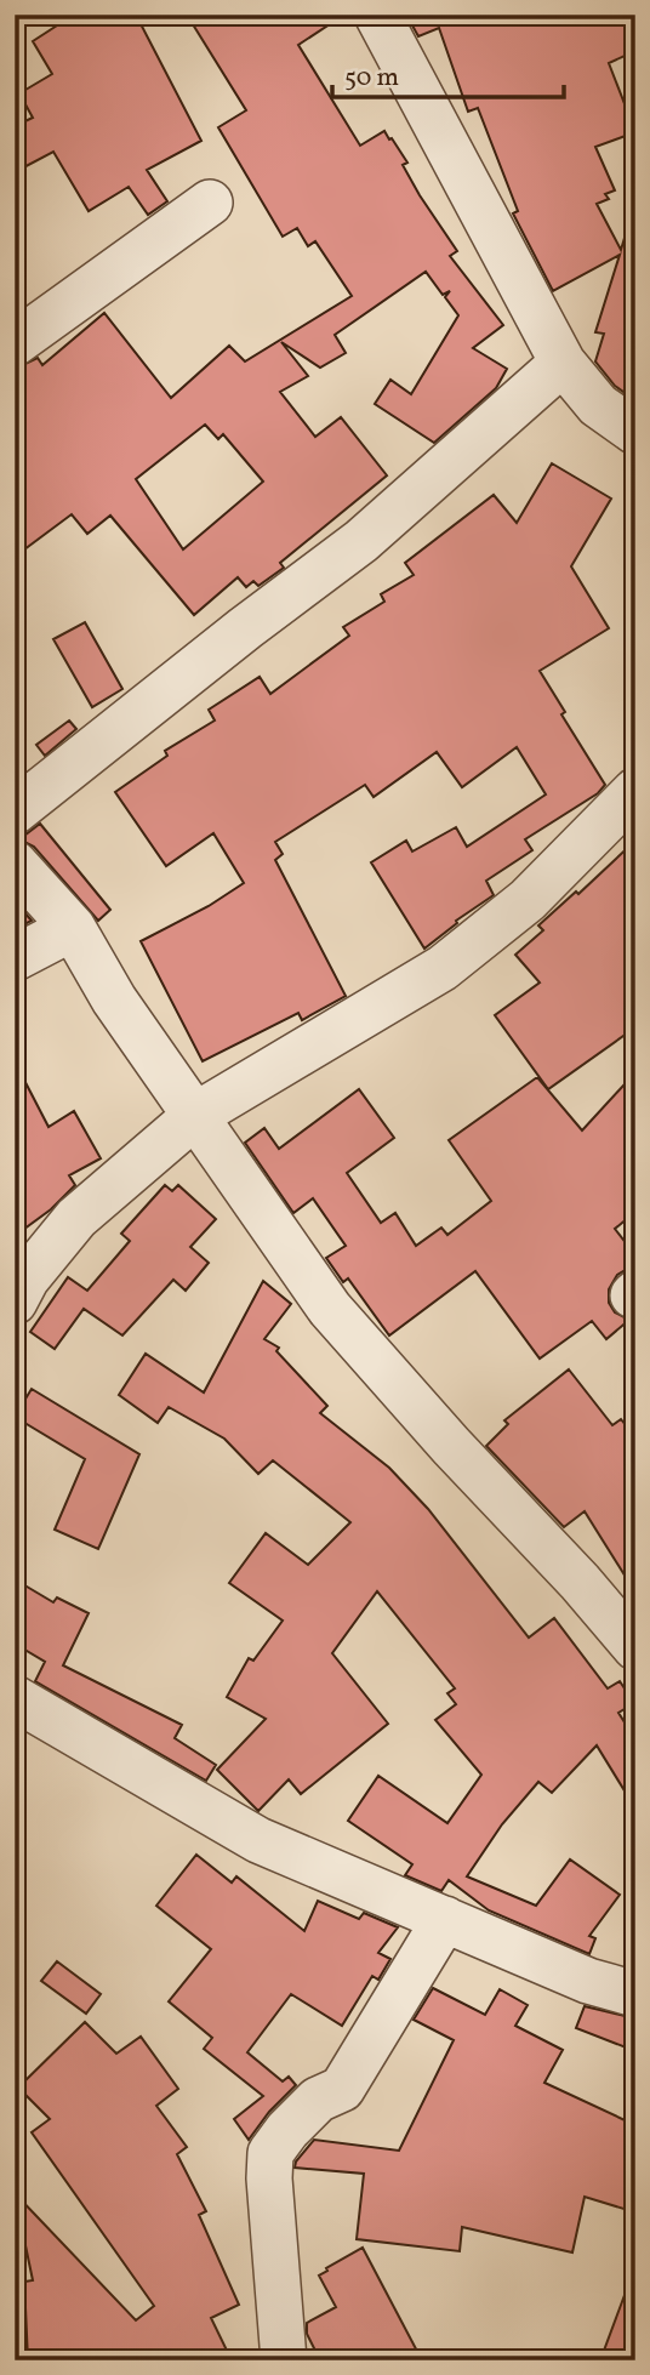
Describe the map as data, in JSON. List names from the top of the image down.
{
  "scale_bar": "50 m"
}
